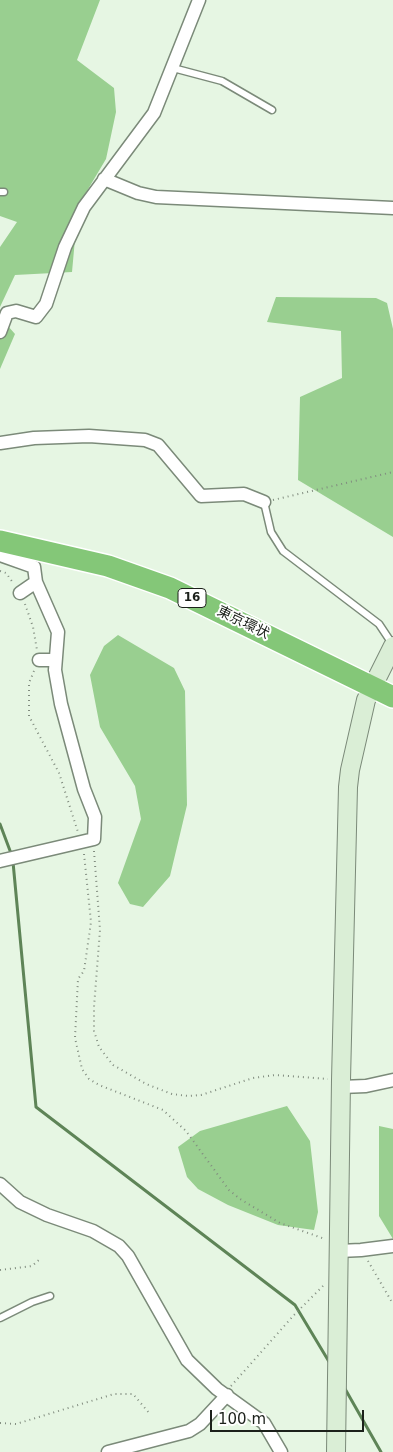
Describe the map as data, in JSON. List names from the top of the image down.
{
  "streets": {
    "highway": ["16", "東京環状"]
  },
  "scale_bar": "100 m"
}
